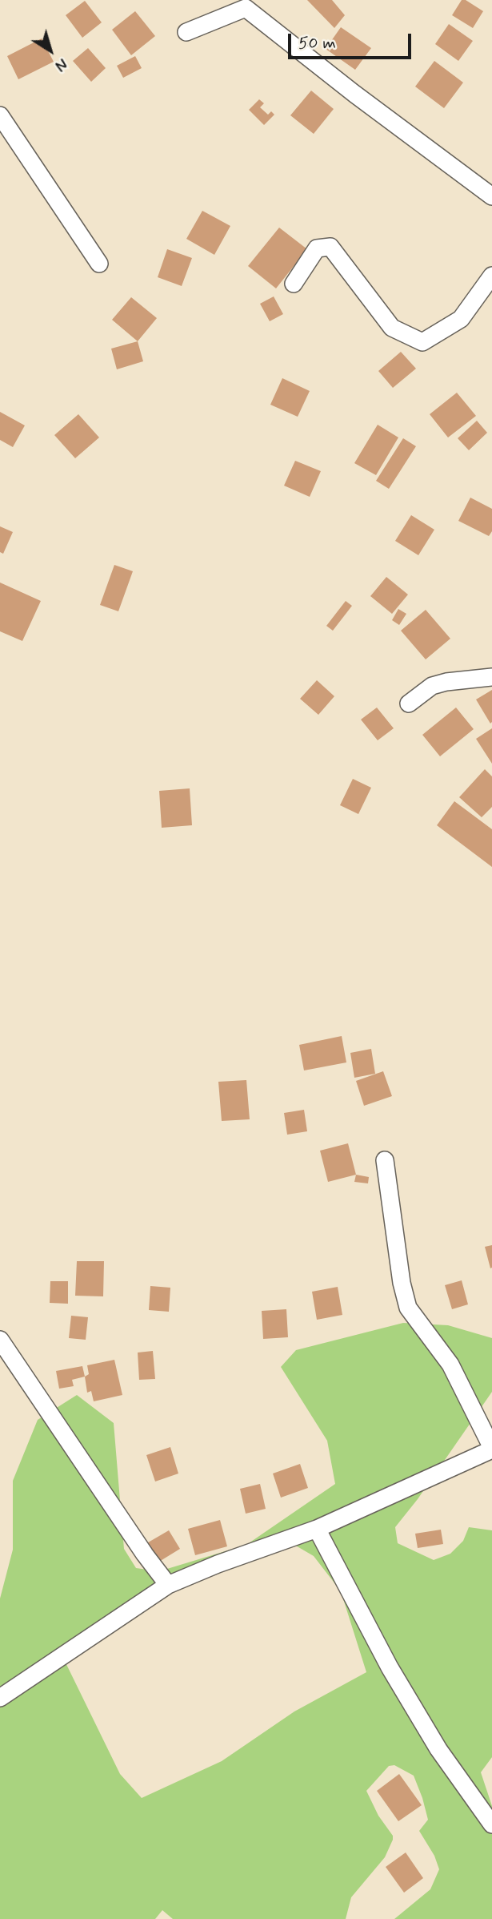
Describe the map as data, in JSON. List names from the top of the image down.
{
  "scale_bar": "50 m",
  "north": "bottom right"
}
